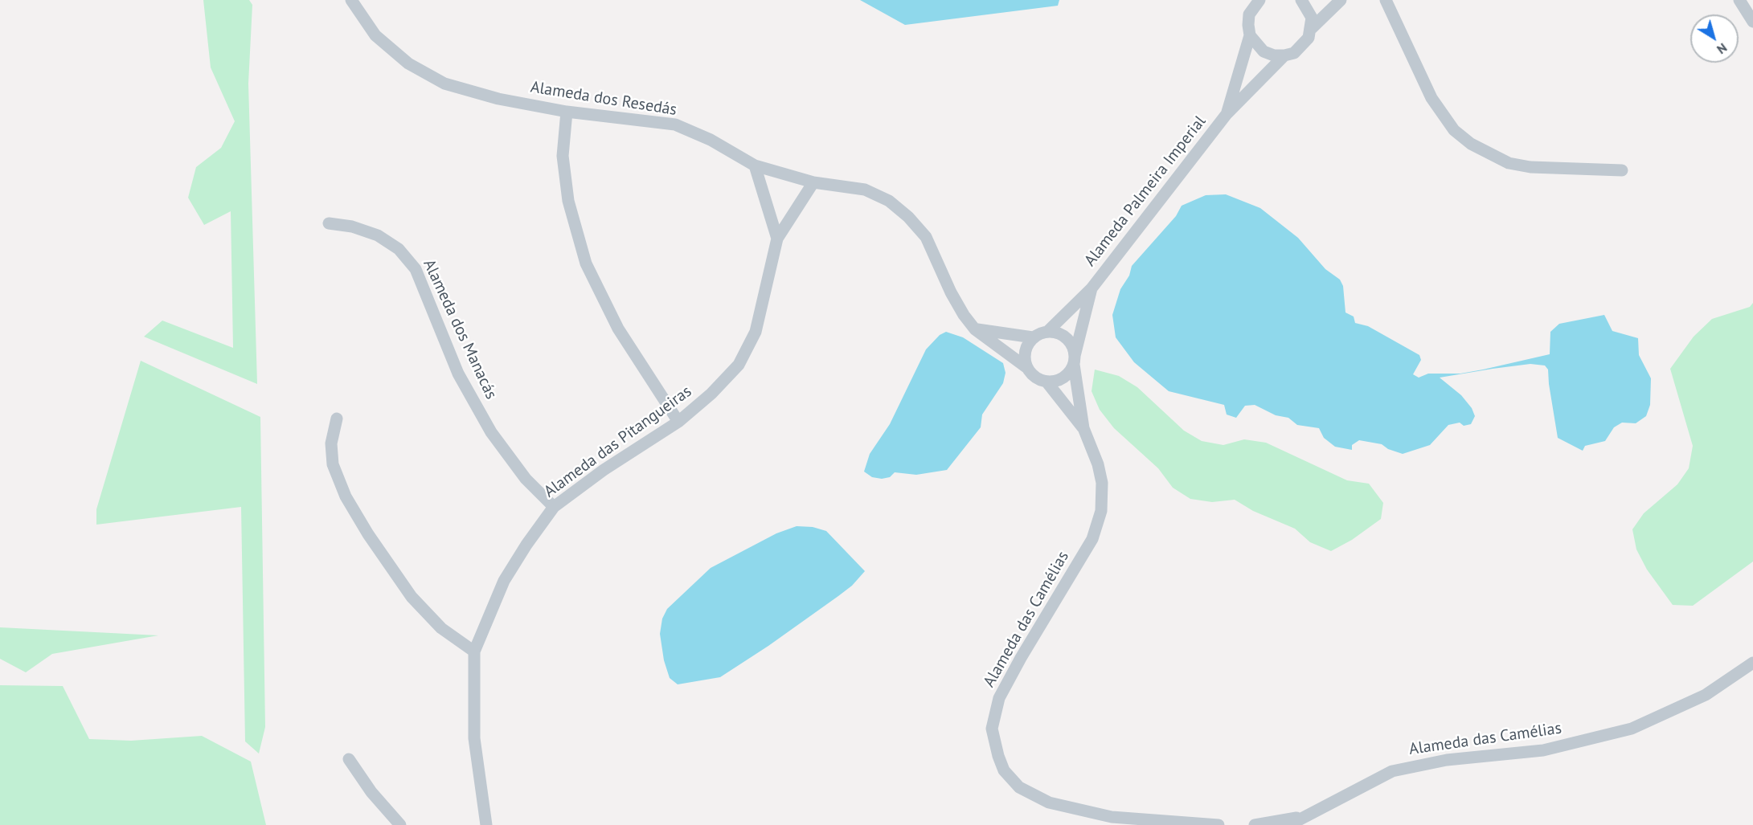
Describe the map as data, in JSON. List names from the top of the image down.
{
  "streets": {
    "street": [
      "Alameda dos Resedás",
      "Alameda Palmeira Imperial",
      "Alameda dos Manacás",
      "Alameda das Pitangueiras",
      "Alameda das Camélias"
    ]
  },
  "crossings": [
    ["Alameda dos Resedás", "Alameda Palmeira Imperial"],
    ["Alameda dos Resedás", "Alameda das Pitangueiras"],
    ["Alameda dos Manacás", "Alameda das Pitangueiras"]
  ],
  "north": "bottom right"
}
